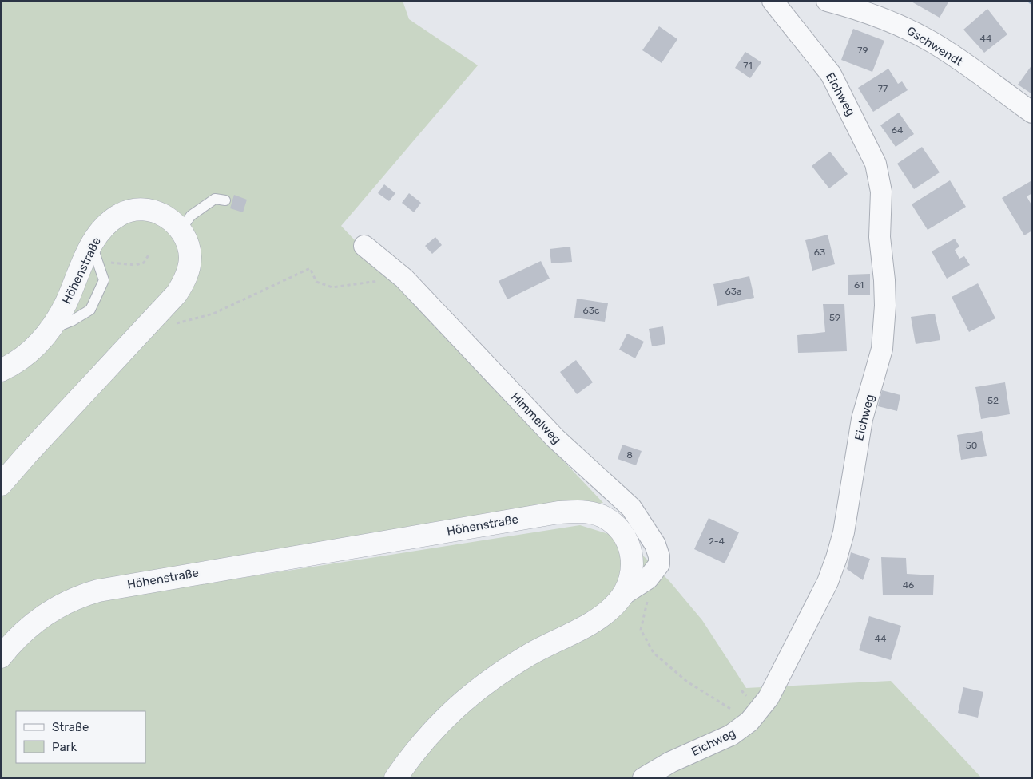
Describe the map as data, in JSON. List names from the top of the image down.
{
  "streets": {
    "street": [
      "Gschwendt",
      "Eichweg",
      "Höhenstraße",
      "Himmelweg"
    ]
  },
  "crossings": [
    ["Höhenstraße", "Himmelweg"]
  ],
  "house_numbers": [
    "44",
    "79",
    "71",
    "77",
    "64",
    "63",
    "61",
    "63a",
    "63c",
    "59",
    "52",
    "50",
    "8",
    "2-4",
    "46",
    "44"
  ],
  "legend": ["Straße", "Park"]
}
